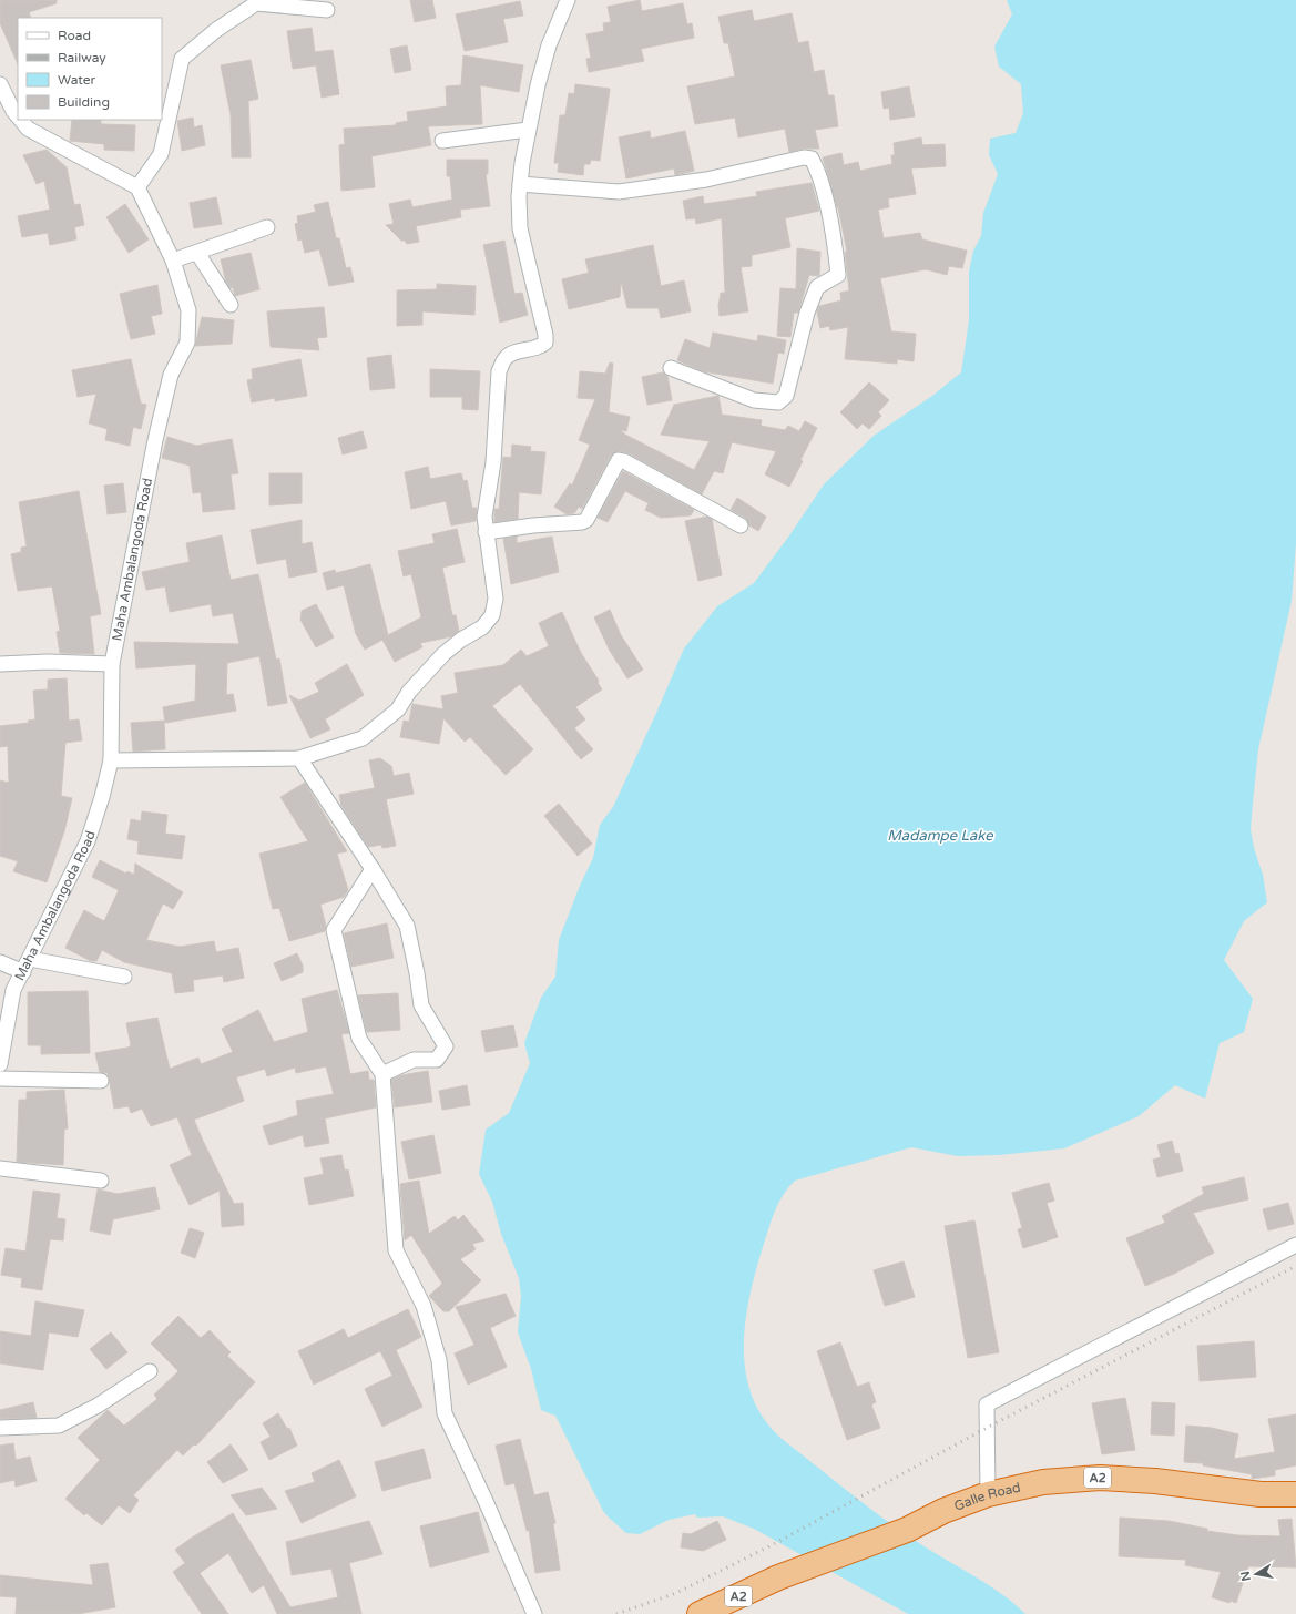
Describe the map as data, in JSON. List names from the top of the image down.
{
  "streets": {
    "highway": ["A2", "Galle Road"],
    "street": ["Maha Ambalangoda Road"]
  },
  "water": ["Madampe Lake"],
  "legend": [
    "Road",
    "Railway",
    "Water",
    "Building"
  ],
  "north": "left"
}
